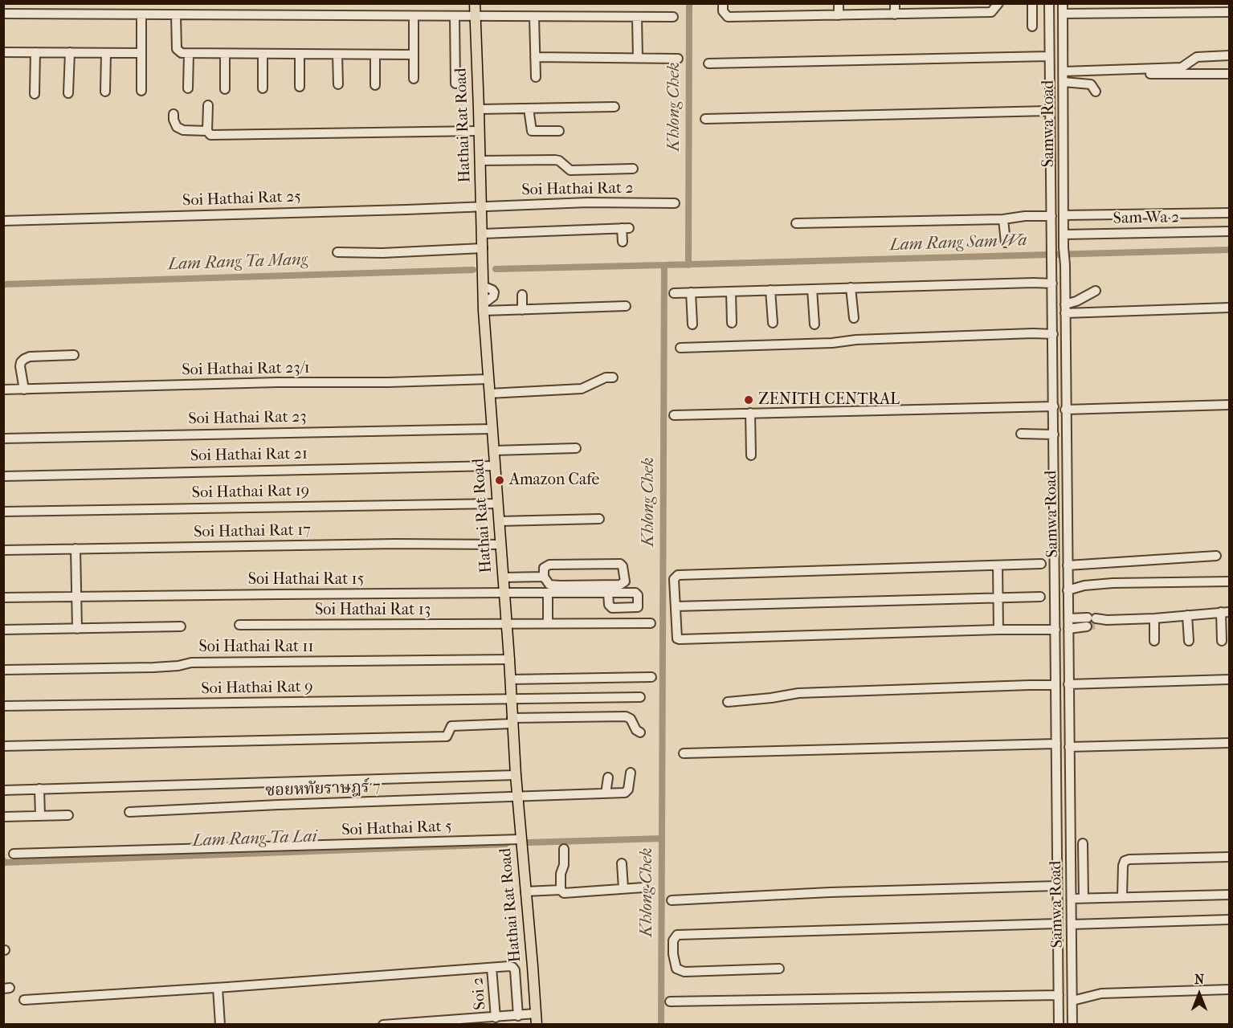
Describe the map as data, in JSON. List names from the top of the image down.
{
  "streets": {
    "main road": ["Hathai Rat Road"],
    "street": [
      "Samwa Road",
      "Soi Hathai Rat 2",
      "Soi Hathai Rat 25",
      "Sam Wa 2",
      "Soi Hathai Rat 23/1",
      "Soi Hathai Rat 23",
      "Soi Hathai Rat 21",
      "Soi Hathai Rat 19",
      "Soi Hathai Rat 17",
      "Soi Hathai Rat 15",
      "Soi Hathai Rat 13",
      "Soi Hathai Rat 11",
      "Soi Hathai Rat 9",
      "ซอยหทัยราษฎร์ 7",
      "Soi Hathai Rat 5",
      "Soi 2"
    ]
  },
  "crossings": [
    ["Samwa Road", "Sam Wa 2"],
    ["Hathai Rat Road", "Soi Hathai Rat 2"],
    ["Hathai Rat Road", "Soi Hathai Rat 25"],
    ["Hathai Rat Road", "Soi Hathai Rat 23/1"],
    ["Hathai Rat Road", "Soi Hathai Rat 23"],
    ["Hathai Rat Road", "Soi Hathai Rat 21"],
    ["Hathai Rat Road", "Soi Hathai Rat 19"],
    ["Hathai Rat Road", "Soi Hathai Rat 17"],
    ["Hathai Rat Road", "Soi Hathai Rat 15"],
    ["Hathai Rat Road", "Soi Hathai Rat 13"],
    ["Hathai Rat Road", "Soi Hathai Rat 11"],
    ["Hathai Rat Road", "Soi Hathai Rat 9"],
    ["Hathai Rat Road", "ซอยหทัยราษฎร์ 7"],
    ["Hathai Rat Road", "Soi Hathai Rat 5"],
    ["Soi Hathai Rat 2", "Soi Hathai Rat 25"]
  ],
  "water": [
    "Khlong Chek",
    "Lam Rang Sam Wa",
    "Lam Rang Ta Mang",
    "Lam Rang Ta Lai"
  ],
  "places": ["ZENITH CENTRAL", "Amazon Cafe"],
  "north": "top"
}
